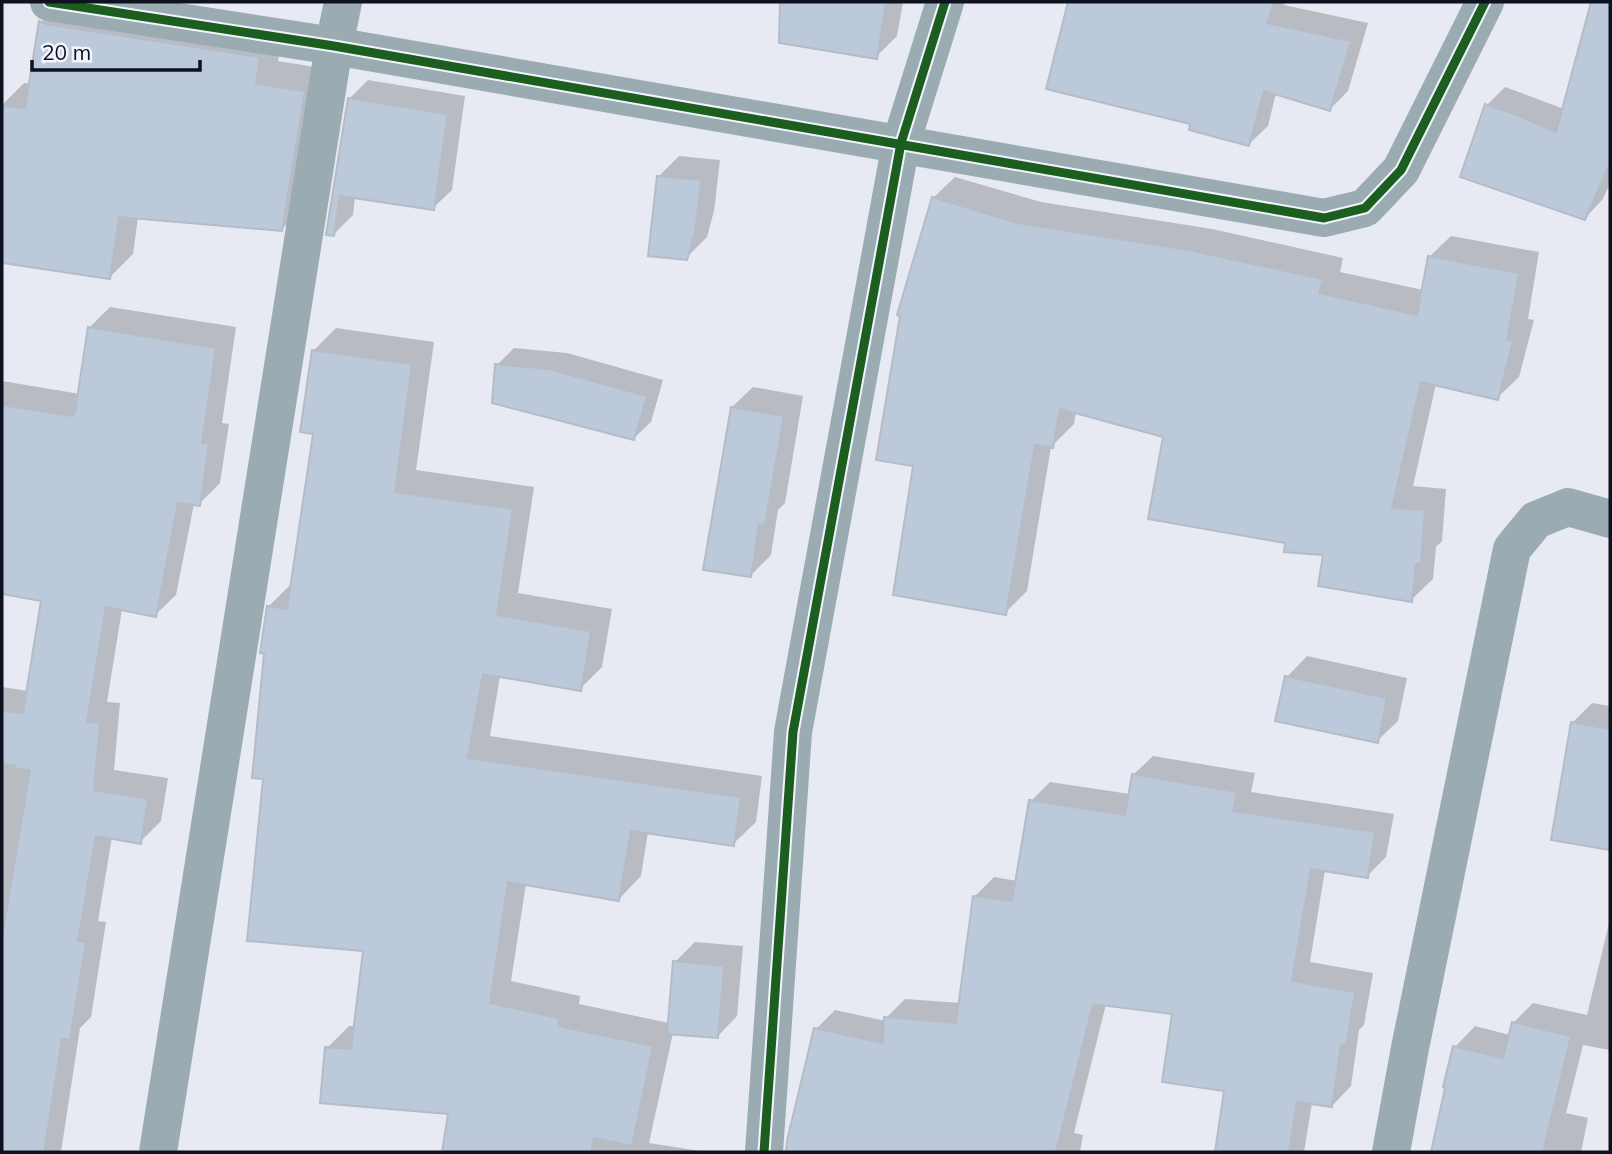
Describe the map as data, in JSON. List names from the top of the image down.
{
  "scale_bar": "20 m"
}
